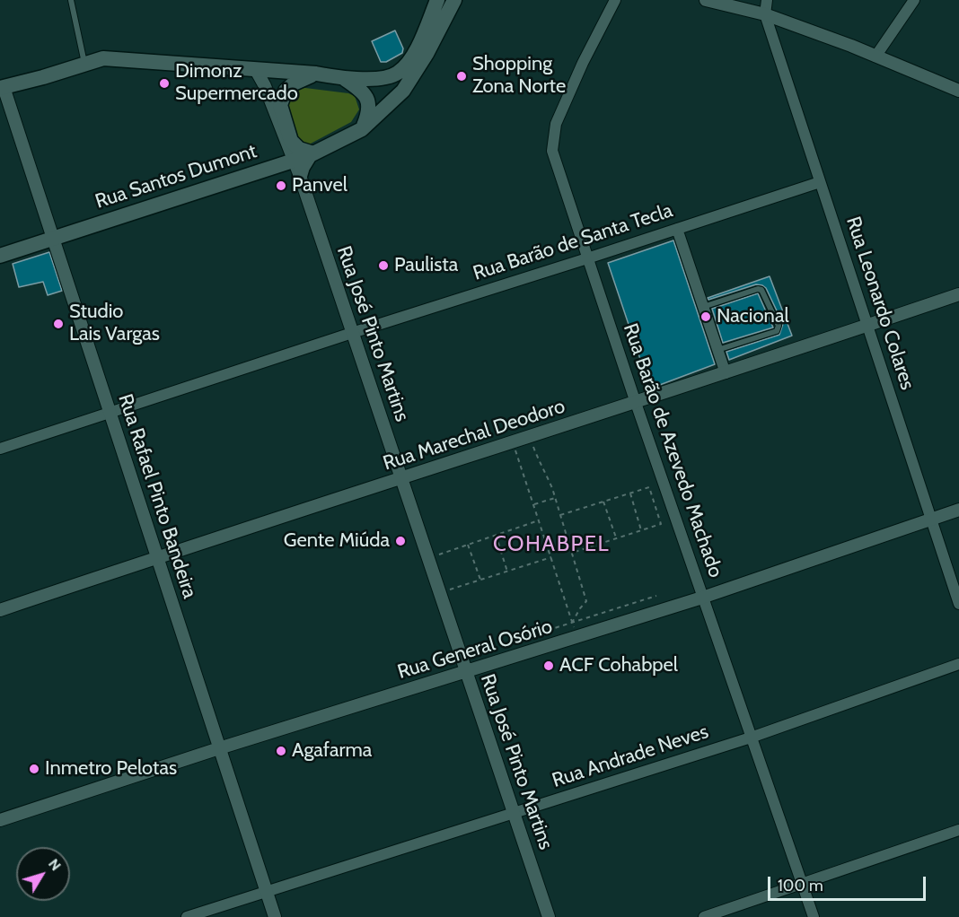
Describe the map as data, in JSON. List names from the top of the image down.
{
  "streets": {
    "main road": ["Rua Santos Dumont"],
    "street": [
      "Rua Barão de Santa Tecla",
      "Rua Leonardo Colares",
      "Rua José Pinto Martins",
      "Rua Marechal Deodoro",
      "Rua Barão de Azevedo Machado",
      "Rua Rafael Pinto Bandeira",
      "Rua General Osório",
      "Rua Andrade Neves"
    ]
  },
  "crossings": [
    ["Rua Santos Dumont", "Rua José Pinto Martins"],
    ["Rua Santos Dumont", "Rua Rafael Pinto Bandeira"],
    ["Rua Barão de Santa Tecla", "Rua Leonardo Colares"],
    ["Rua Barão de Santa Tecla", "Rua José Pinto Martins"],
    ["Rua Barão de Santa Tecla", "Rua Barão de Azevedo Machado"],
    ["Rua Barão de Santa Tecla", "Rua Rafael Pinto Bandeira"],
    ["Rua Leonardo Colares", "Rua Marechal Deodoro"],
    ["Rua Leonardo Colares", "Rua General Osório"],
    ["Rua José Pinto Martins", "Rua Marechal Deodoro"],
    ["Rua José Pinto Martins", "Rua General Osório"],
    ["Rua José Pinto Martins", "Rua Andrade Neves"],
    ["Rua Marechal Deodoro", "Rua Barão de Azevedo Machado"],
    ["Rua Marechal Deodoro", "Rua Rafael Pinto Bandeira"],
    ["Rua Barão de Azevedo Machado", "Rua General Osório"],
    ["Rua Barão de Azevedo Machado", "Rua Andrade Neves"],
    ["Rua Rafael Pinto Bandeira", "Rua General Osório"],
    ["Rua Rafael Pinto Bandeira", "Rua Andrade Neves"]
  ],
  "districts": ["COHABPEL"],
  "places": [
    "Shopping Zona Norte",
    "Dimonz Supermercado",
    "Panvel",
    "Paulista",
    "Nacional",
    "Studio Lais Vargas",
    "Gente Miúda",
    "ACF Cohabpel",
    "Agafarma",
    "Inmetro Pelotas"
  ],
  "scale_bar": "100 m",
  "north": "top right"
}
